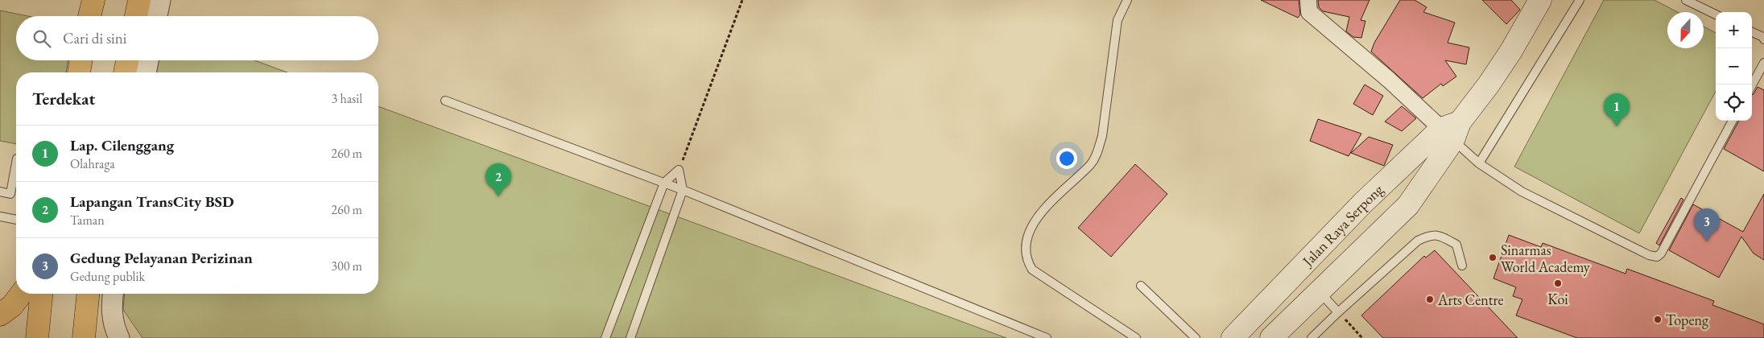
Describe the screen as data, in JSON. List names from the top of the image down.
{
  "streets": {
    "main road": ["Jalan Raya Serpong"]
  },
  "places": [
    "Sinarmas World Academy",
    "Koi",
    "Arts Centre",
    "Topeng"
  ],
  "north": "bottom",
  "page": {
    "map_buttons": ["+", "−"],
    "search": "Cari di sini",
    "heading": ["Terdekat", "3 hasil"],
    "pins": ["1", "2", "3"],
    "list": [
      {
        "mark": "1",
        "name": "Lap. Cilenggang",
        "note": "Olahraga",
        "value": "260 m"
      },
      {
        "mark": "2",
        "name": "Lapangan TransCity BSD",
        "note": "Taman",
        "value": "260 m"
      },
      {
        "mark": "3",
        "name": "Gedung Pelayanan Perizinan",
        "note": "Gedung publik",
        "value": "300 m"
      }
    ]
  }
}
